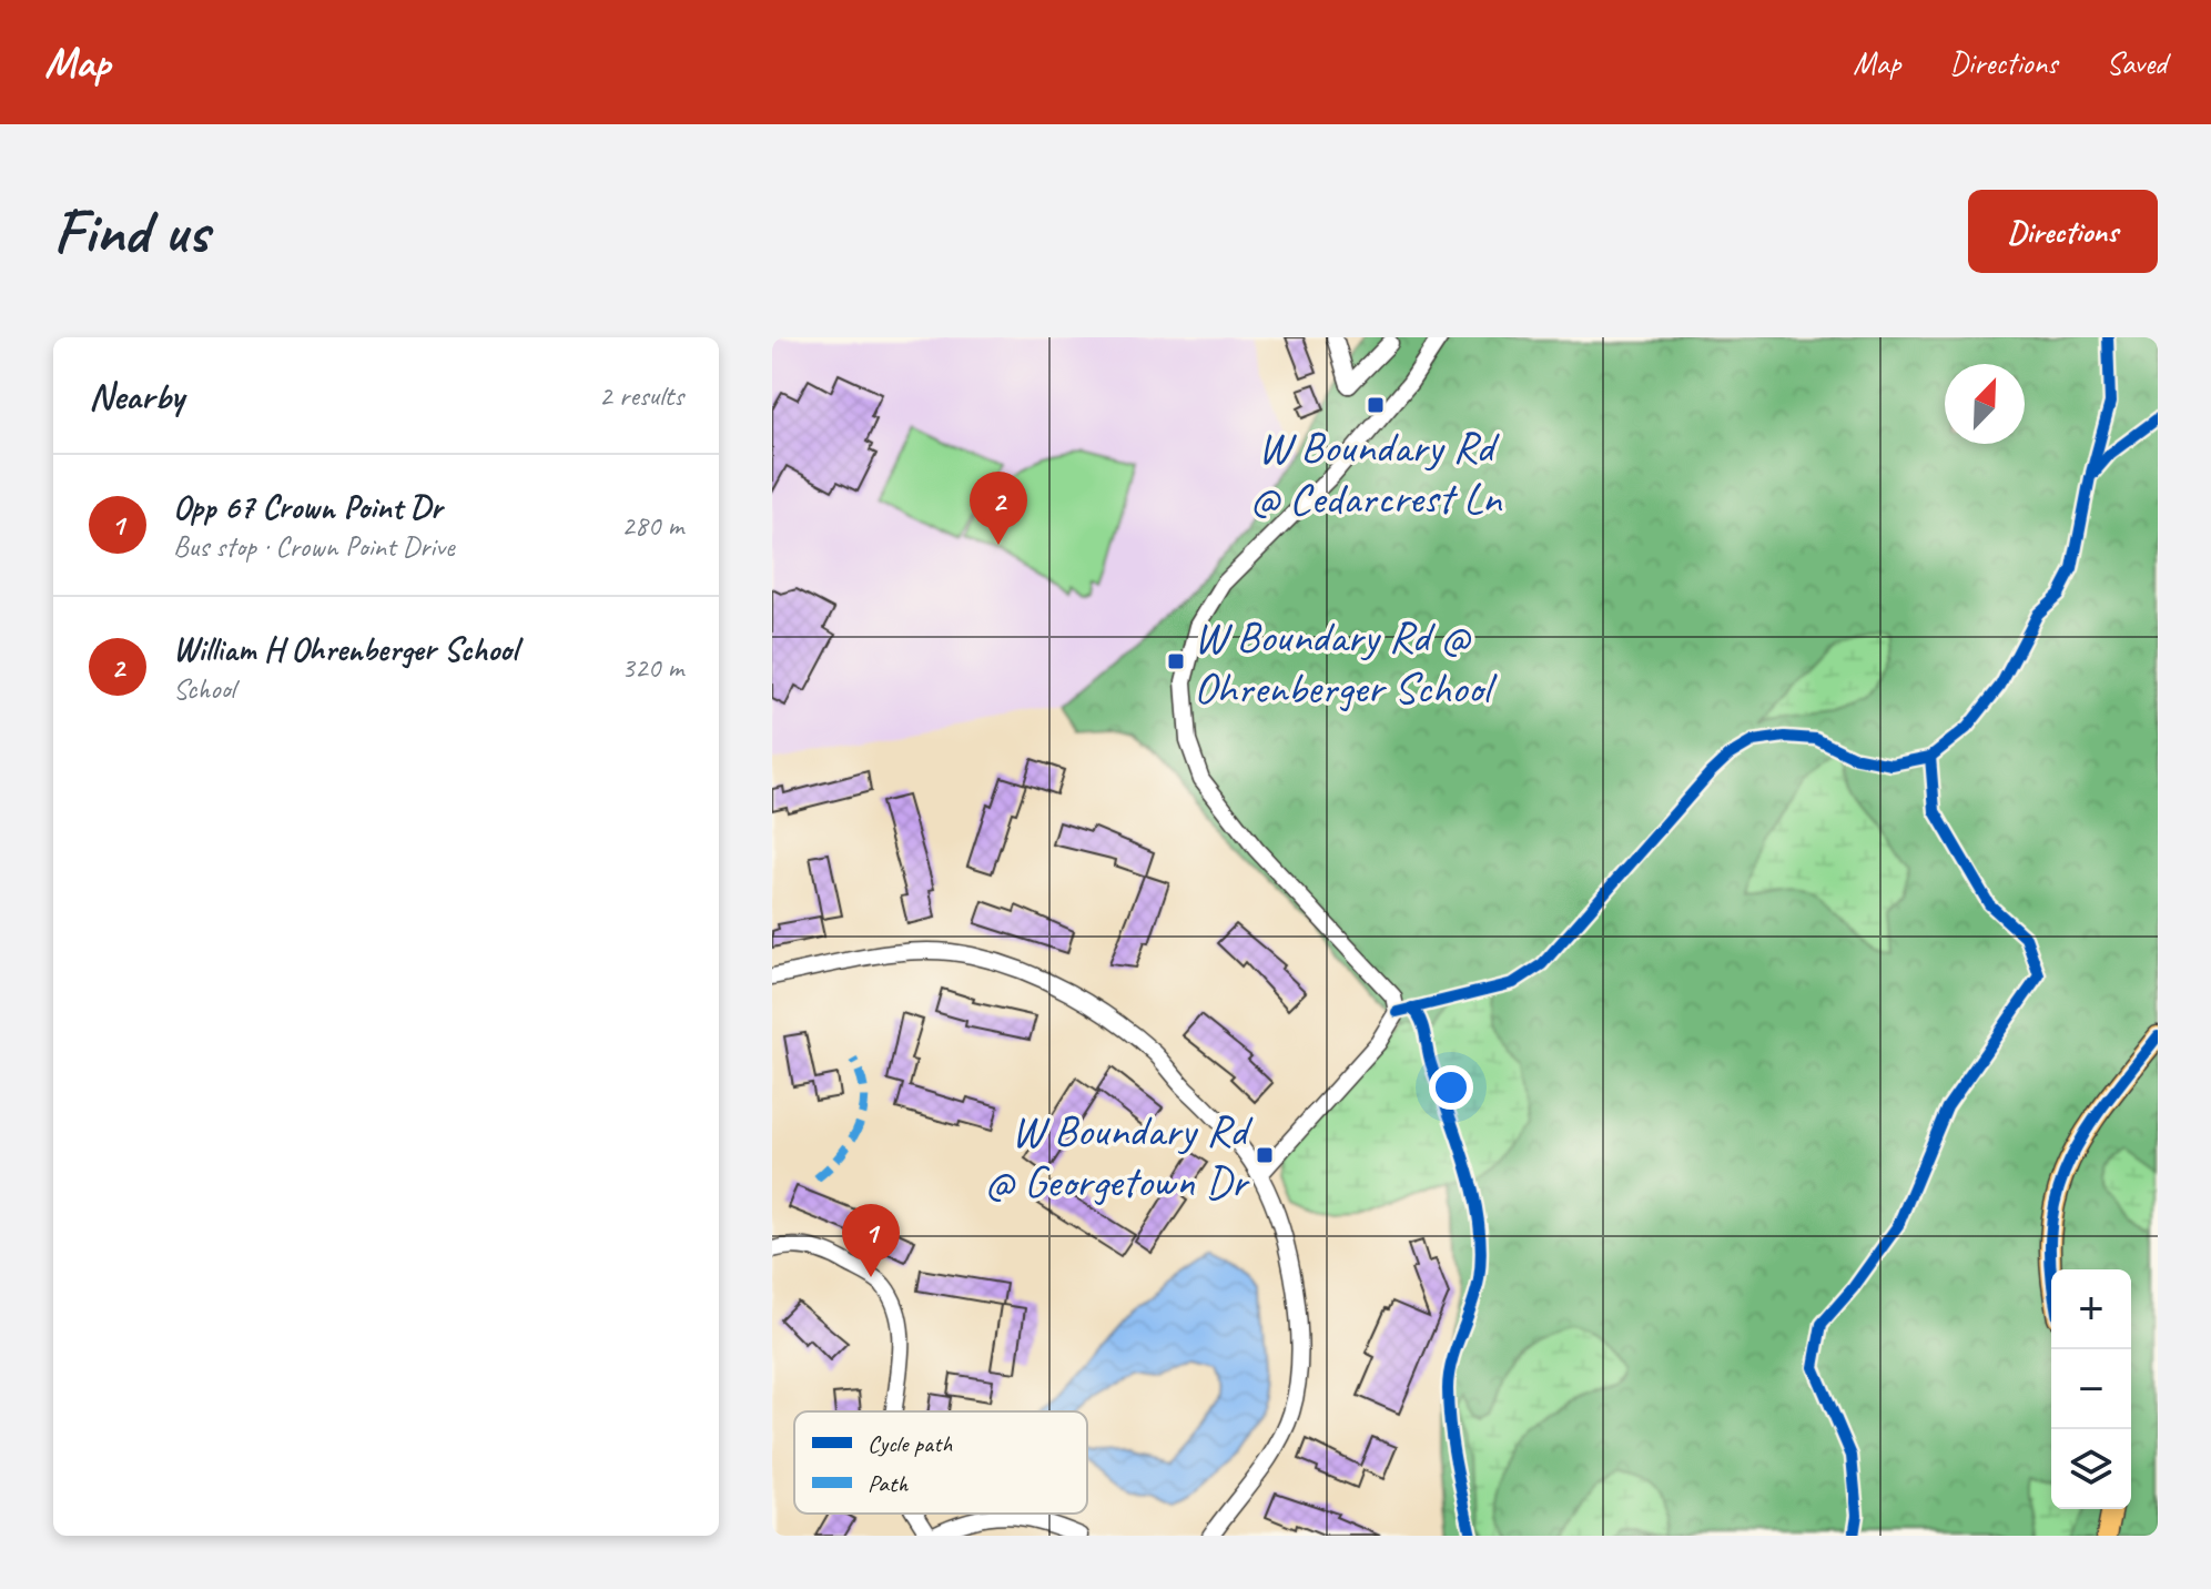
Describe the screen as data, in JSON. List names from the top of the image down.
{
  "places": {
    "transit": ["W Boundary Rd @ Cedarcrest Ln", "W Boundary Rd @ Ohrenberger School", "W Boundary Rd @ Georgetown Dr"]
  },
  "legend": ["Cycle path", "Path"],
  "north": "top right",
  "page": {
    "header": "Map",
    "nav": ["Map", "Directions", "Saved"],
    "buttons": "Directions",
    "title": "Find us",
    "heading": ["Nearby", "2 results"],
    "list": [
      {
        "mark": "1",
        "name": "Opp 67 Crown Point Dr",
        "note": "Bus stop · Crown Point Drive",
        "value": "280 m"
      },
      {
        "mark": "2",
        "name": "William H Ohrenberger School",
        "note": "School",
        "value": "320 m"
      }
    ],
    "pins": ["2", "1"],
    "map_buttons": ["+", "−"]
  }
}
